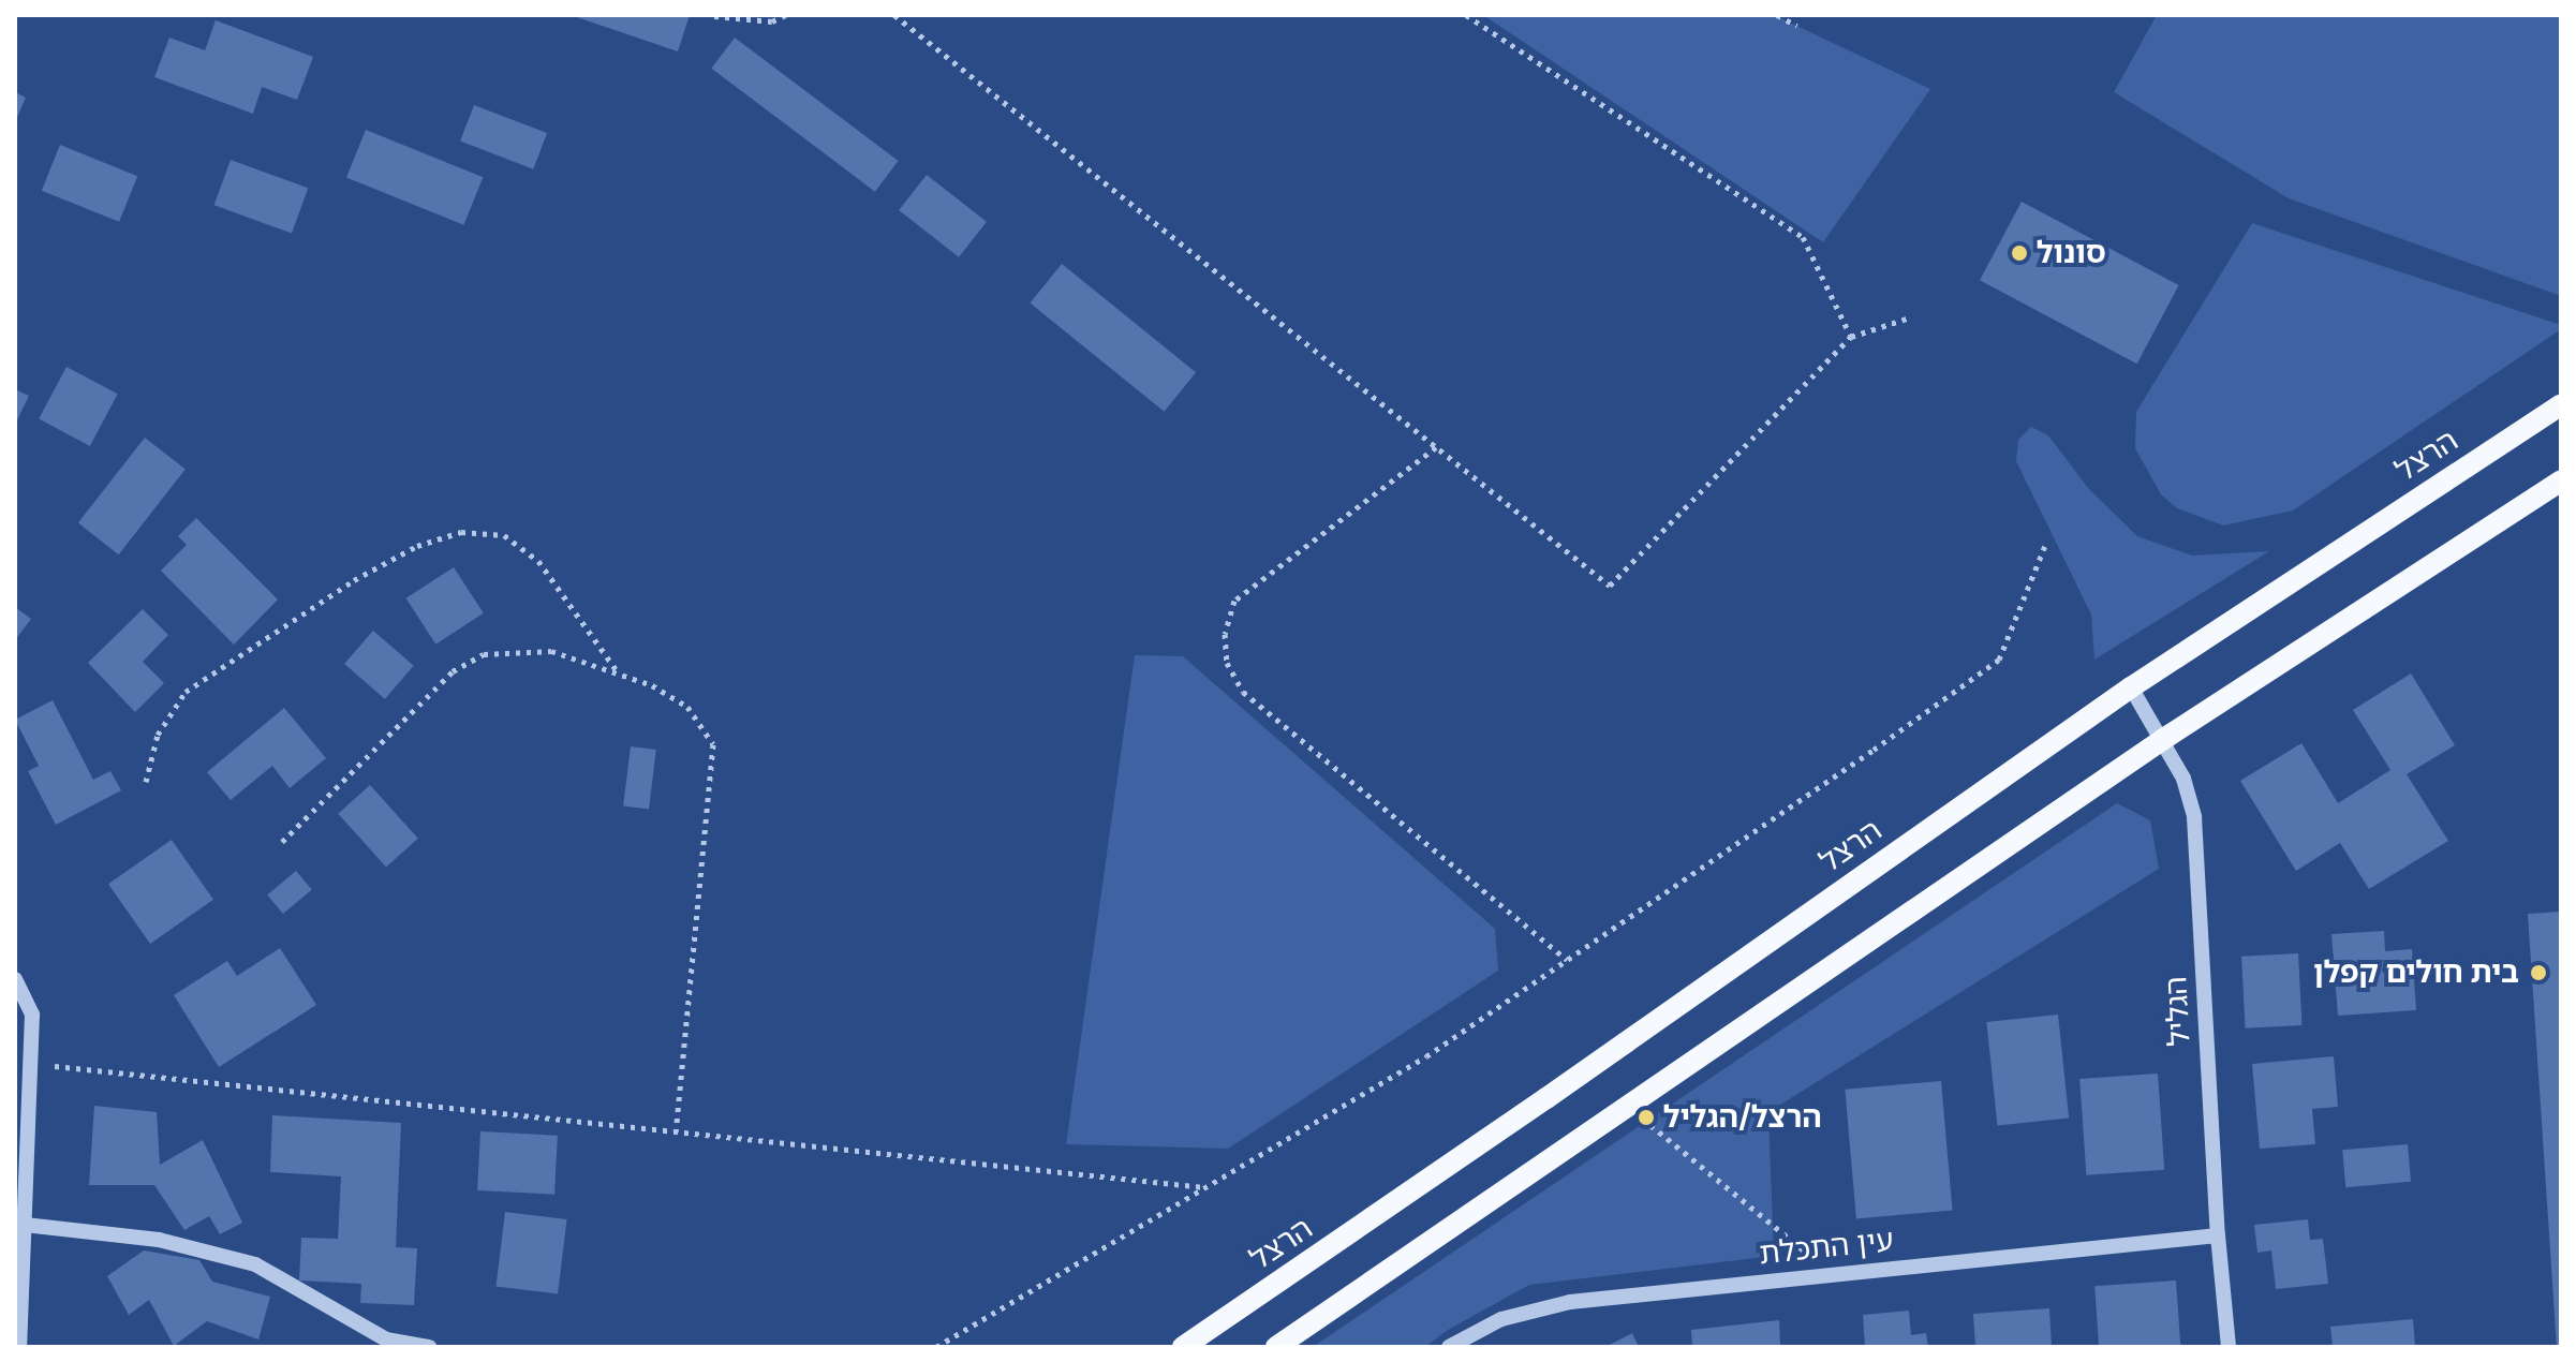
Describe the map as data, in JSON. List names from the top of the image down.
{
  "streets": {
    "main road": ["הרצל"],
    "street": ["הגליל", "עין התכלת"]
  },
  "crossings": [
    ["הרצל", "הגליל"],
    ["הגליל", "עין התכלת"]
  ],
  "places": ["סונול", "בית חולים קפלן", "הרצל/הגליל"]
}
